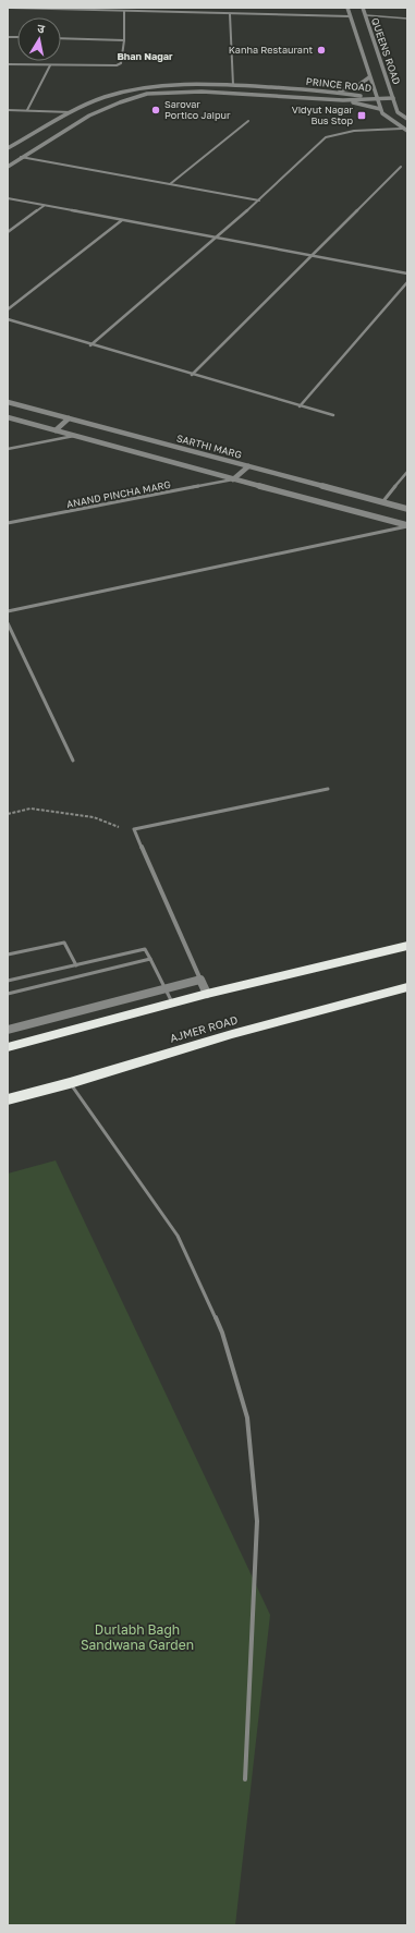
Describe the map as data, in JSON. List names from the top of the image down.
{
  "streets": {
    "highway": ["AJMER ROAD"],
    "street": [
      "QUEENS ROAD",
      "PRINCE ROAD",
      "SARTHI MARG",
      "ANAND PINCHA MARG"
    ]
  },
  "districts": ["Bhan Nagar"],
  "parks": ["Durlabh Bagh Sandwana Garden"],
  "places": {
    "other": ["Kanha Restaurant", "Sarovar Portico Jaipur"],
    "transit": ["Vidyut Nagar Bus Stop"]
  },
  "north": "top"
}
